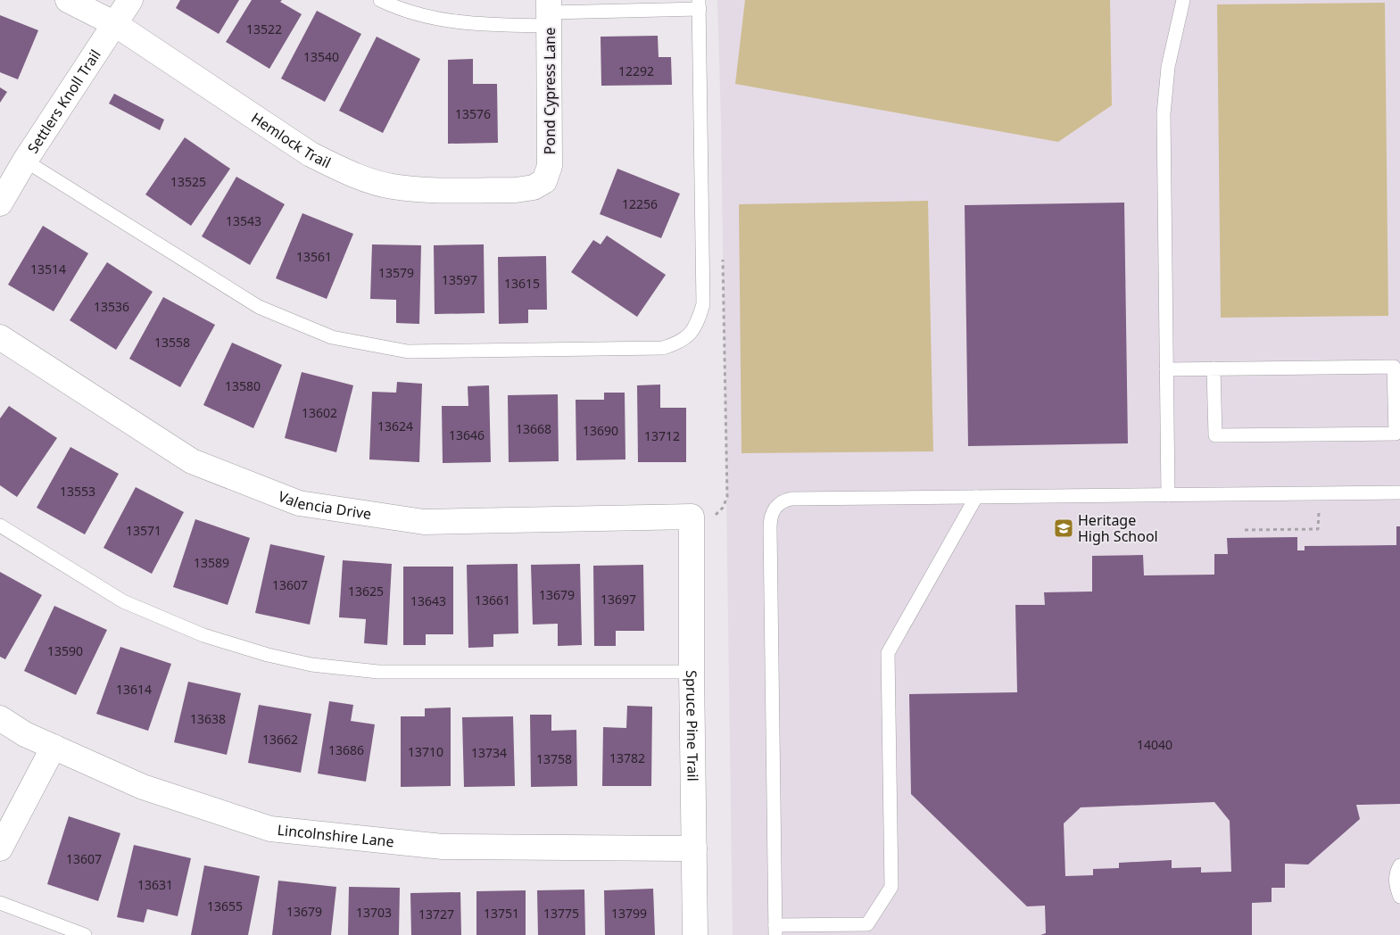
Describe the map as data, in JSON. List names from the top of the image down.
{
  "streets": {
    "street": [
      "Pond Cypress Lane",
      "Settlers Knoll Trail",
      "Hemlock Trail",
      "Valencia Drive",
      "Spruce Pine Trail",
      "Lincolnshire Lane"
    ]
  },
  "crossings": [
    ["Pond Cypress Lane", "Hemlock Trail"],
    ["Settlers Knoll Trail", "Hemlock Trail"],
    ["Valencia Drive", "Spruce Pine Trail"],
    ["Spruce Pine Trail", "Lincolnshire Lane"]
  ],
  "places": {
    "school or university": ["Heritage High School"]
  },
  "house_numbers": [
    "13522",
    "13540",
    "12292",
    "13576",
    "13525",
    "12256",
    "13543",
    "13561",
    "13514",
    "13579",
    "13597",
    "13615",
    "13536",
    "13558",
    "13580",
    "13602",
    "13624",
    "13668",
    "13690",
    "13646",
    "13712",
    "13553",
    "13571",
    "13589",
    "13607",
    "13625",
    "13679",
    "13697",
    "13661",
    "13643",
    "13590",
    "13614",
    "13638",
    "13662",
    "14040",
    "13686",
    "13710",
    "13734",
    "13782",
    "13758",
    "13607",
    "13631",
    "13655",
    "13679",
    "13703",
    "13751",
    "13775",
    "13799",
    "13727"
  ]
}
